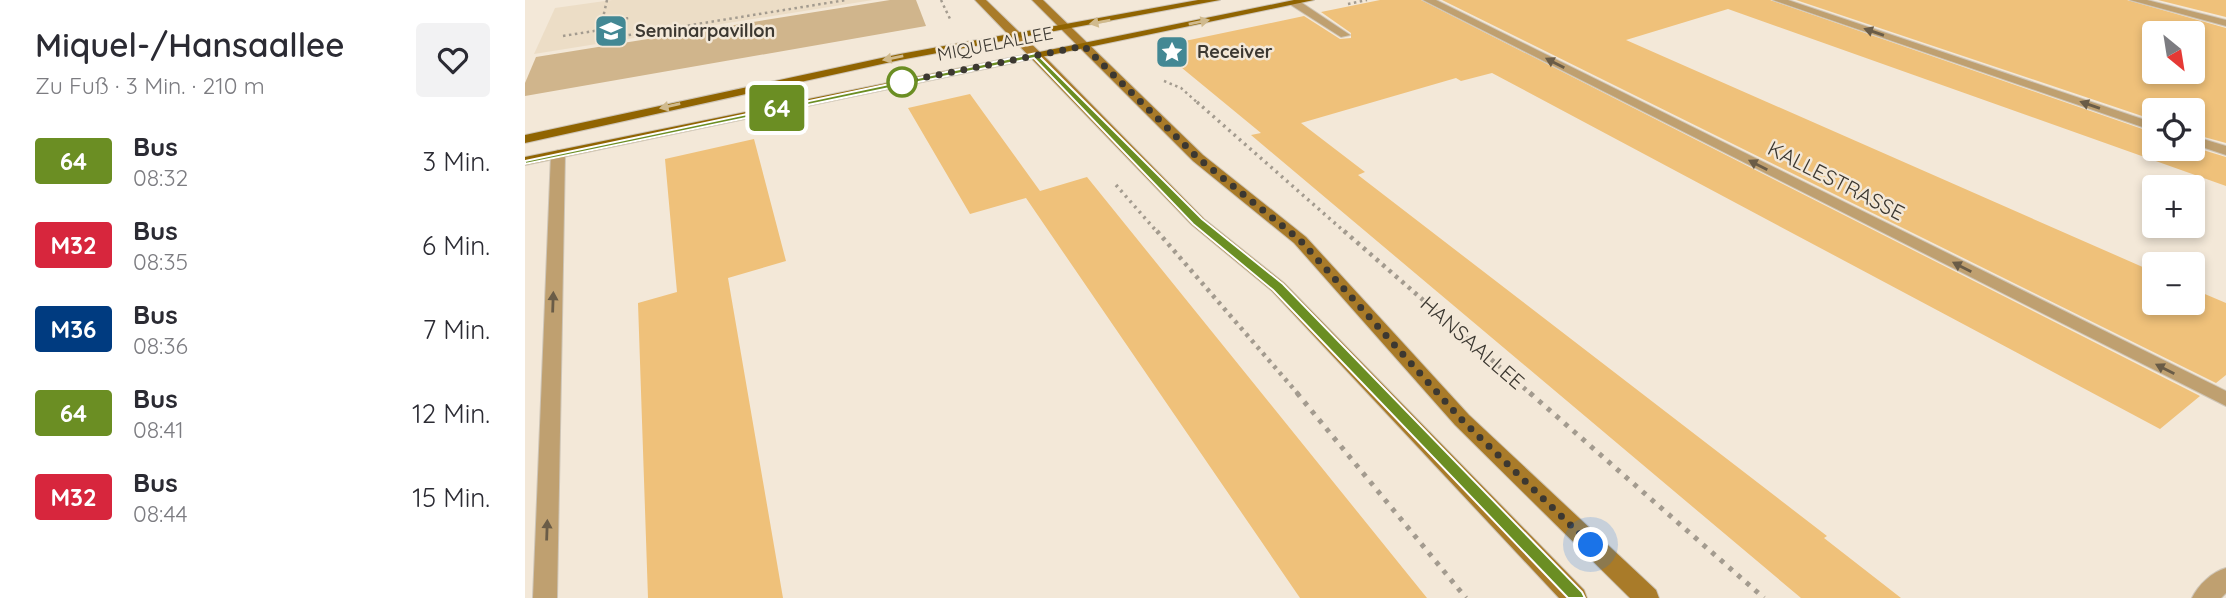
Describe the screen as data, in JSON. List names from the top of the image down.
{
  "streets": {
    "main road": ["MIQUELALLEE"],
    "street": ["KALLESTRASSE"],
    "path": ["HANSAALLEE"]
  },
  "one_way": ["KALLESTRASSE"],
  "places": {
    "school or university": ["Seminarpavillon"],
    "place": ["Receiver"]
  },
  "lines": ["bus line 64"],
  "north": "bottom right",
  "page": {
    "heading": ["Miquel-/Hansaallee", "Zu Fuß · 3 Min. · 210 m"],
    "on_map": "64",
    "map_buttons": ["+", "−"],
    "list": [
      {
        "mark": "64",
        "name": "Bus",
        "note": "08:32",
        "value": "3 Min."
      },
      {
        "mark": "M32",
        "name": "Bus",
        "note": "08:35",
        "value": "6 Min."
      },
      {
        "mark": "M36",
        "name": "Bus",
        "note": "08:36",
        "value": "7 Min."
      },
      {
        "mark": "64",
        "name": "Bus",
        "note": "08:41",
        "value": "12 Min."
      },
      {
        "mark": "M32",
        "name": "Bus",
        "note": "08:44",
        "value": "15 Min."
      }
    ]
  }
}
